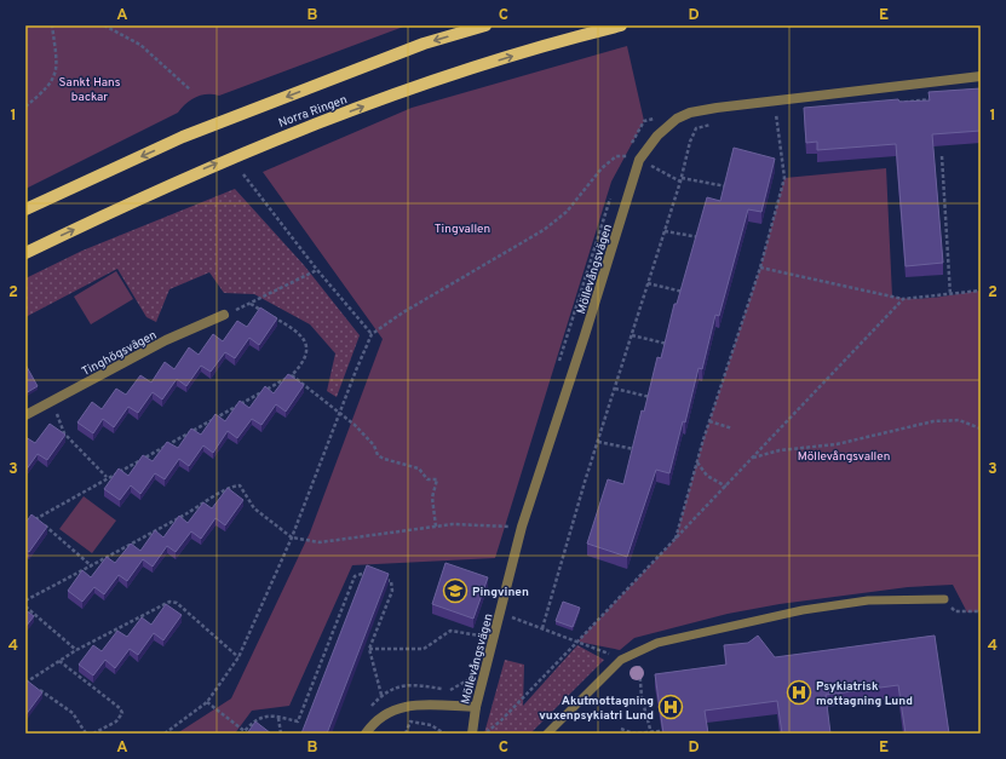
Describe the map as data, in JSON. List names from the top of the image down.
{
  "streets": {
    "main road": ["Norra Ringen"],
    "street": ["Möllevångsvägen", "Tinghögsvägen"]
  },
  "parks": ["Sankt Hans backar", "Tingvallen", "Möllevångsvallen"],
  "places": {
    "school or university": ["Pingvinen"],
    "hospital": ["Psykiatrisk mottagning Lund", "Akutmottagning vuxenpsykiatri Lund"]
  },
  "grid": {
    "columns": [
      "A",
      "B",
      "C",
      "D",
      "E"
    ],
    "rows": [
      "1",
      "2",
      "3",
      "4"
    ]
  }
}
